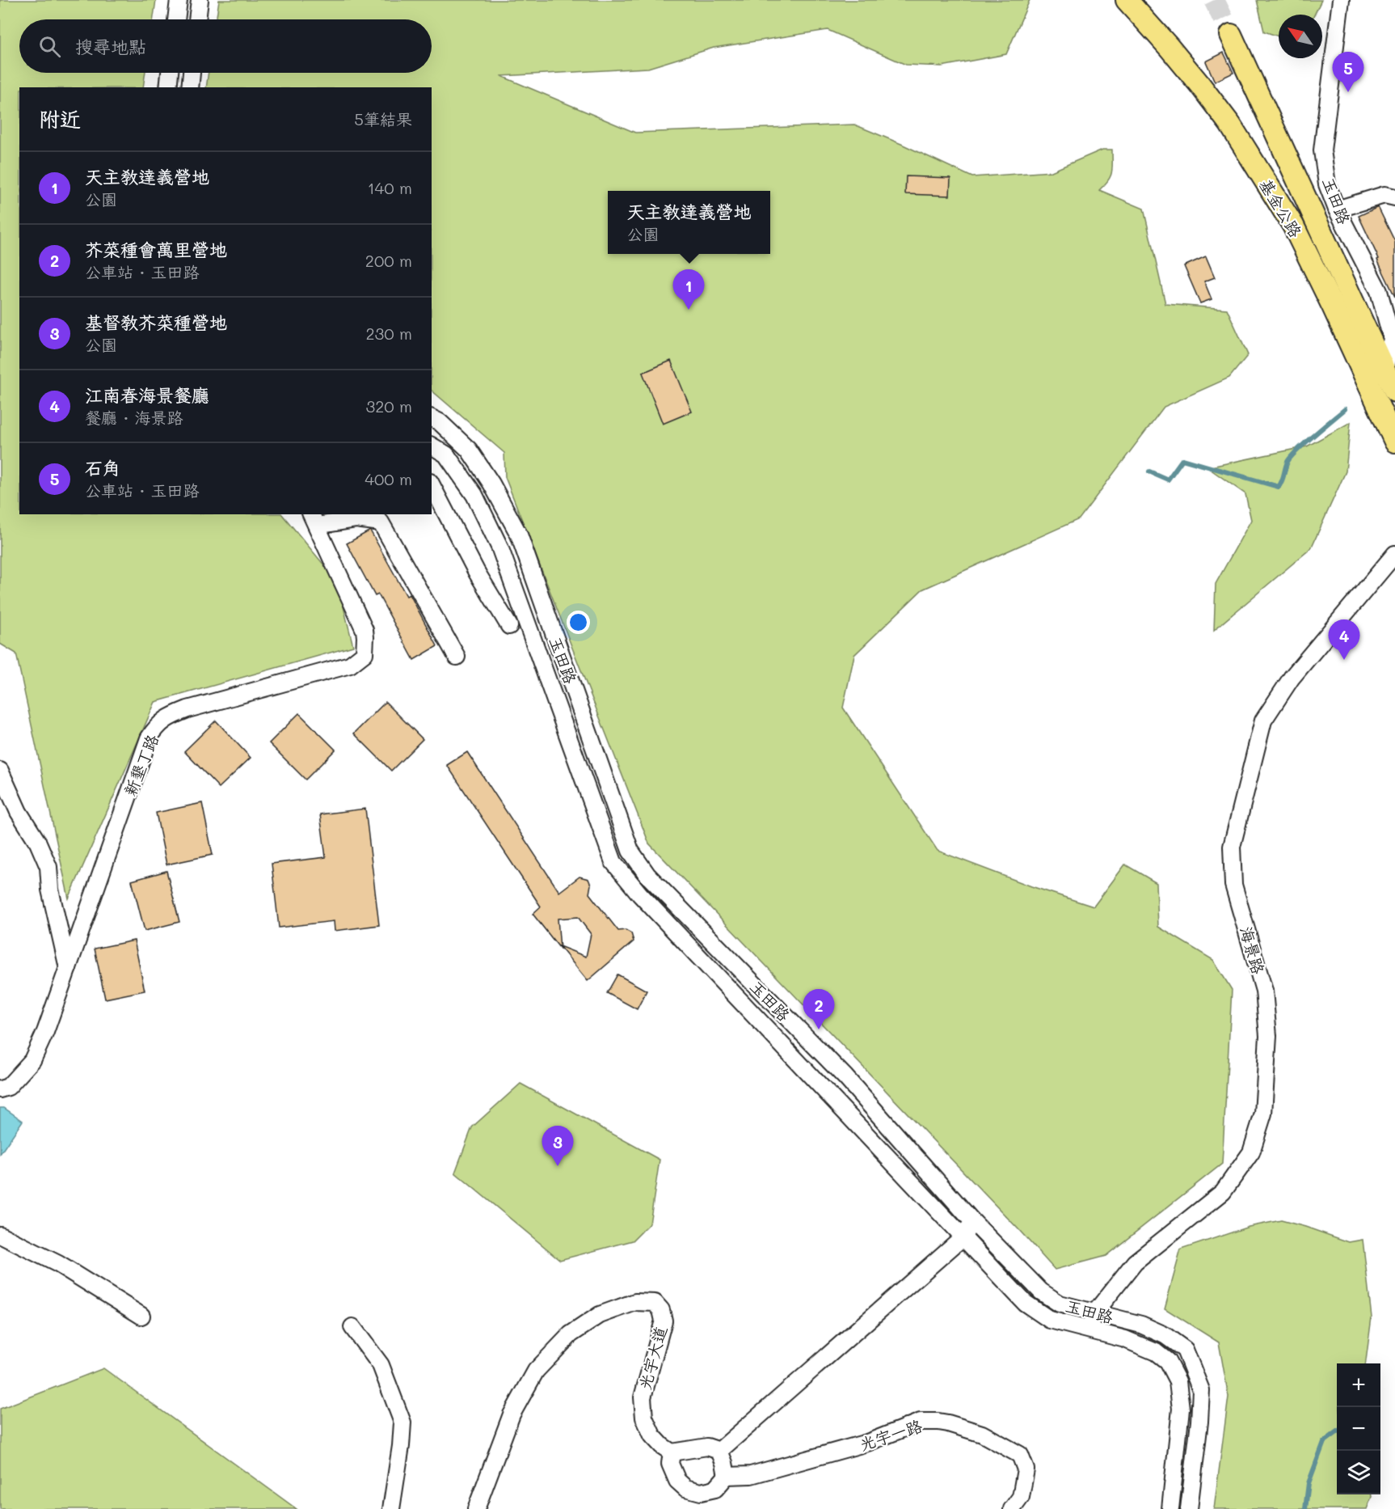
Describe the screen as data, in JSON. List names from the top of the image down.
{
  "streets": {
    "main road": ["基金公路"],
    "street": [
      "玉田路",
      "新墾丁路",
      "海景路",
      "光宇大道",
      "光宇一路"
    ]
  },
  "crossings": [
    ["玉田路", "基金公路"],
    ["玉田路", "海景路"],
    ["光宇大道", "光宇一路"]
  ],
  "north": "top left",
  "page": {
    "search": "搜尋地點",
    "pins": [
      "5",
      "1",
      "4",
      "2",
      "3"
    ],
    "heading": ["附近", "5筆結果"],
    "list": [
      {
        "mark": "1",
        "name": "天主教達義營地",
        "note": "公園",
        "value": "140 m"
      },
      {
        "mark": "2",
        "name": "芥菜種會萬里營地",
        "note": "公車站 · 玉田路",
        "value": "200 m"
      },
      {
        "mark": "3",
        "name": "基督教芥菜種營地",
        "note": "公園",
        "value": "230 m"
      },
      {
        "mark": "4",
        "name": "江南春海景餐廳",
        "note": "餐廳 · 海景路",
        "value": "320 m"
      },
      {
        "mark": "5",
        "name": "石角",
        "note": "公車站 · 玉田路",
        "value": "400 m"
      }
    ],
    "popup": ["天主教達義營地", "公園"],
    "map_buttons": ["+", "−"]
  }
}
